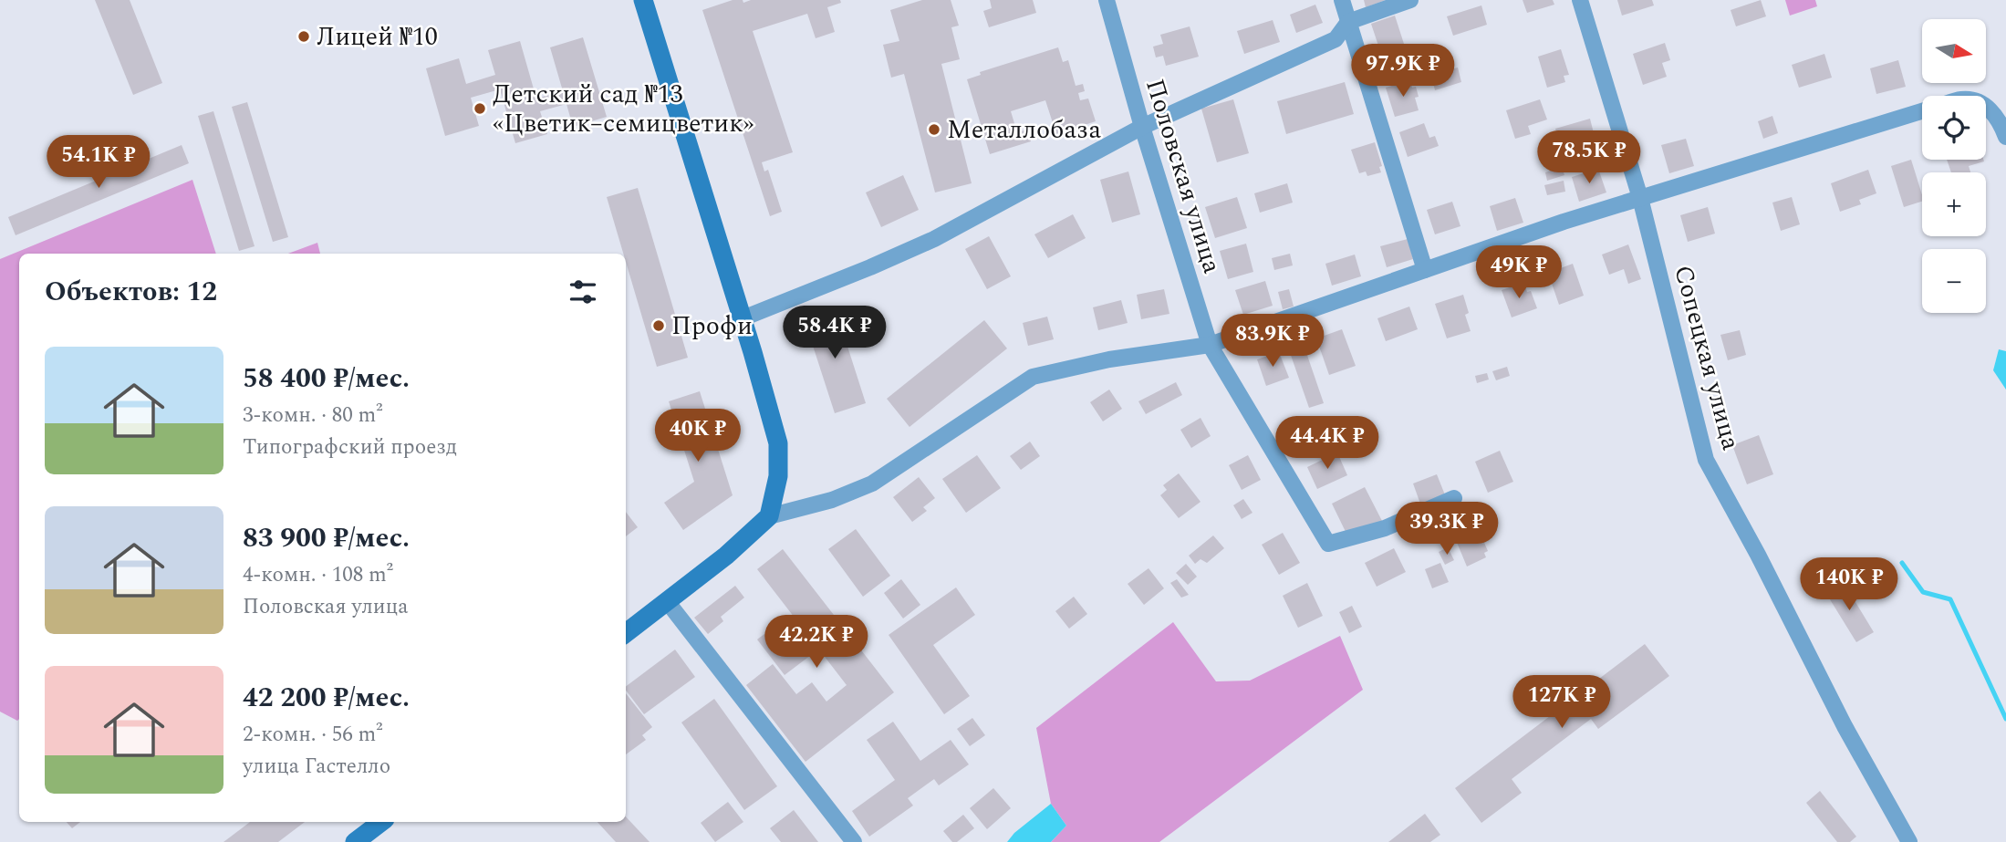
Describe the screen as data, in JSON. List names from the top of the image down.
{
  "streets": {
    "street": ["Половская улица", "Сопецкая улица"]
  },
  "places": [
    "Лицей №10",
    "Детский сад №13 «Цветик–семицветик»",
    "Металлобаза",
    "Профи"
  ],
  "north": "right",
  "page": {
    "map_buttons": ["+", "−"],
    "price": [
      "97.9K ₽",
      "78.5K ₽",
      "54.1K ₽",
      "49K ₽",
      "58.4K ₽",
      "83.9K ₽",
      "40K ₽",
      "44.4K ₽",
      "39.3K ₽",
      "140K ₽",
      "42.2K ₽",
      "127K ₽"
    ],
    "heading": "Объектов: 12",
    "list": [
      {
        "name": "58 400 ₽/мес.",
        "note": "3-комн. · 80 m² · Типографский проезд"
      },
      {
        "name": "83 900 ₽/мес.",
        "note": "4-комн. · 108 m² · Половская улица"
      },
      {
        "name": "42 200 ₽/мес.",
        "note": "2-комн. · 56 m² · улица Гастелло"
      }
    ]
  }
}
